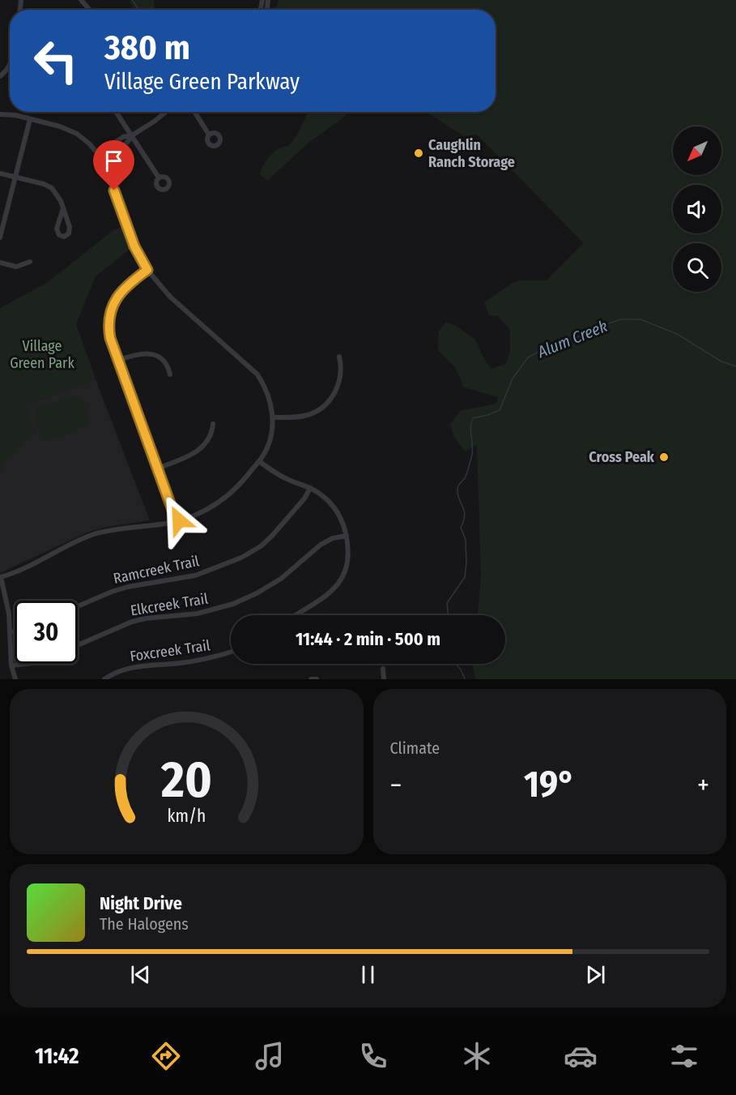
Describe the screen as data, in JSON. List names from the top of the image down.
{
  "streets": {
    "street": ["Ramcreek Trail", "Elkcreek Trail", "Foxcreek Trail"]
  },
  "water": ["Alum Creek"],
  "parks": ["Village Green Park"],
  "places": ["Caughlin Ranch Storage", "Cross Peak"],
  "north": "bottom left",
  "page": {
    "turn": ["380 m", "Village Green Parkway"],
    "limit": "30",
    "trip": "11:44 · 2 min · 500 m",
    "tile": "Climate",
    "heat": ["−", "19°", "+"],
    "song": ["Night Drive", "The Halogens"],
    "tabs": "11:42",
    "gauge": ["20", "km/h"]
  }
}
